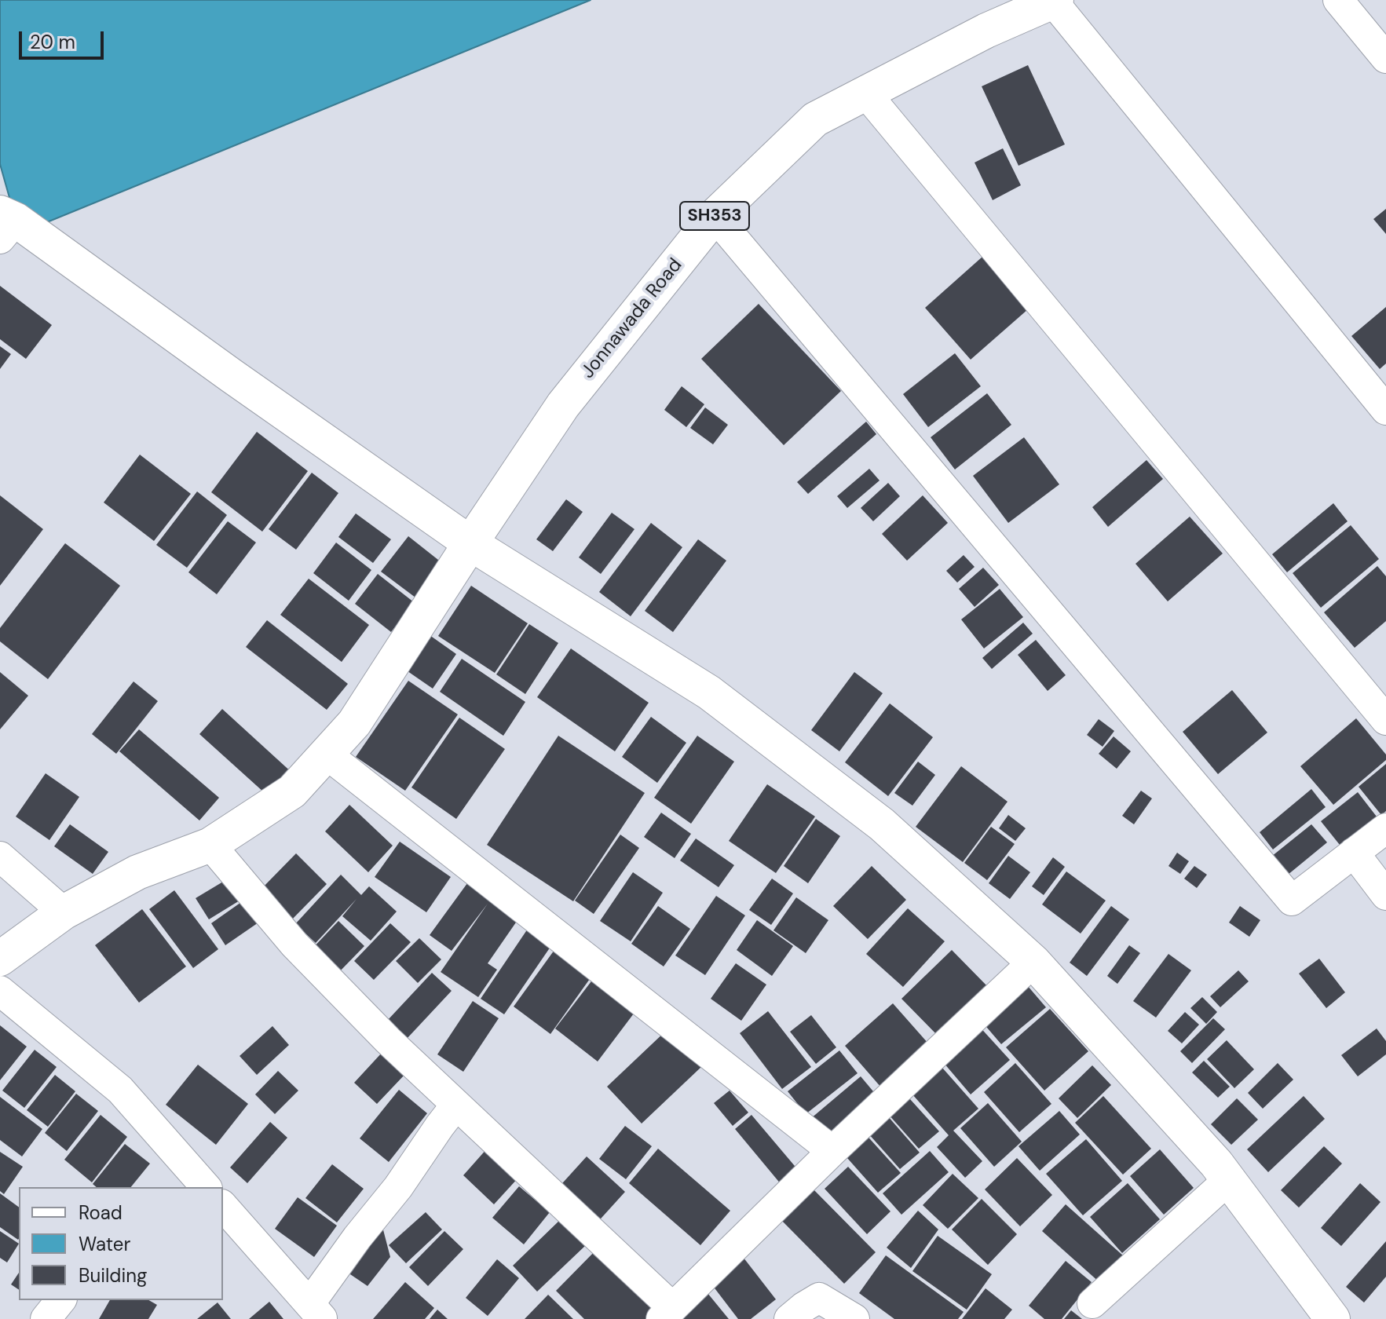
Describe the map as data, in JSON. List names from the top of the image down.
{
  "streets": {
    "main road": ["SH353", "Jonnawada Road"]
  },
  "legend": ["Road", "Water", "Building"],
  "scale_bar": "20 m"
}
